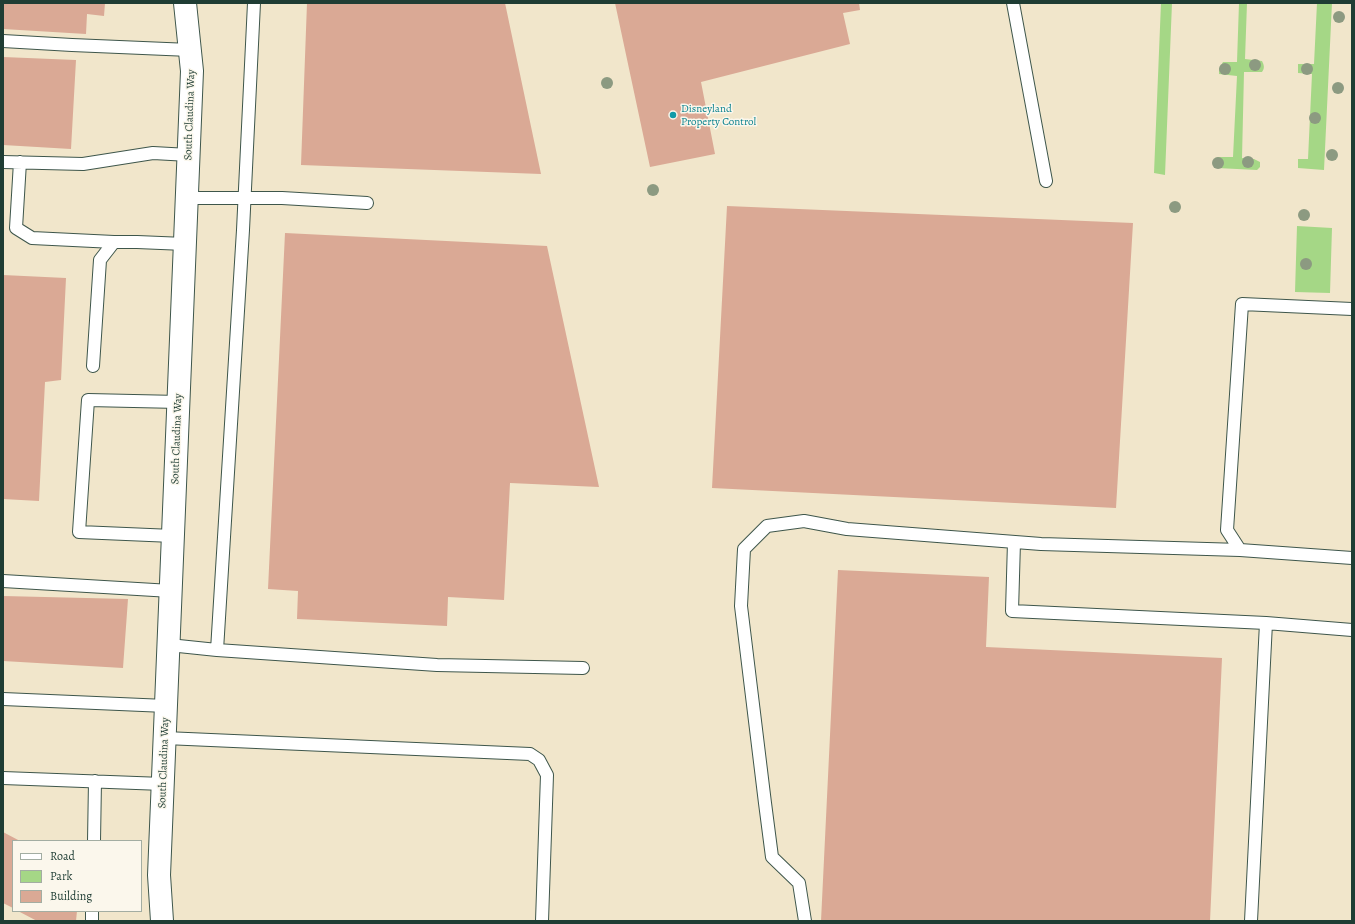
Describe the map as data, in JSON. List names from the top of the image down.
{
  "streets": {
    "street": ["South Claudina Way"]
  },
  "places": ["Disneyland Property Control"],
  "legend": ["Road", "Park", "Building"]
}
